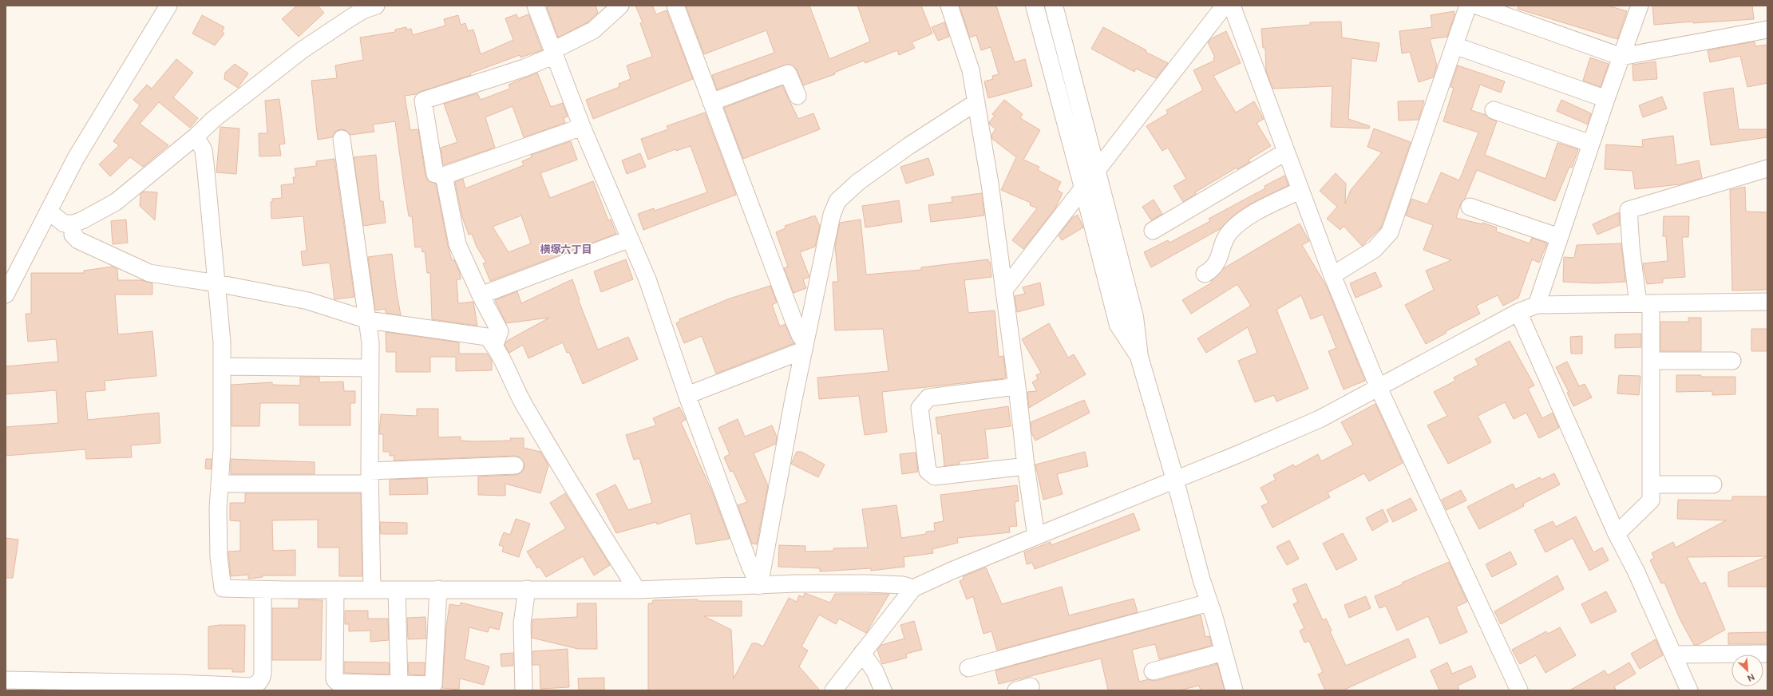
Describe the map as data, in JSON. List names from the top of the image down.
{
  "districts": ["横塚六丁目"],
  "north": "bottom right"
}
